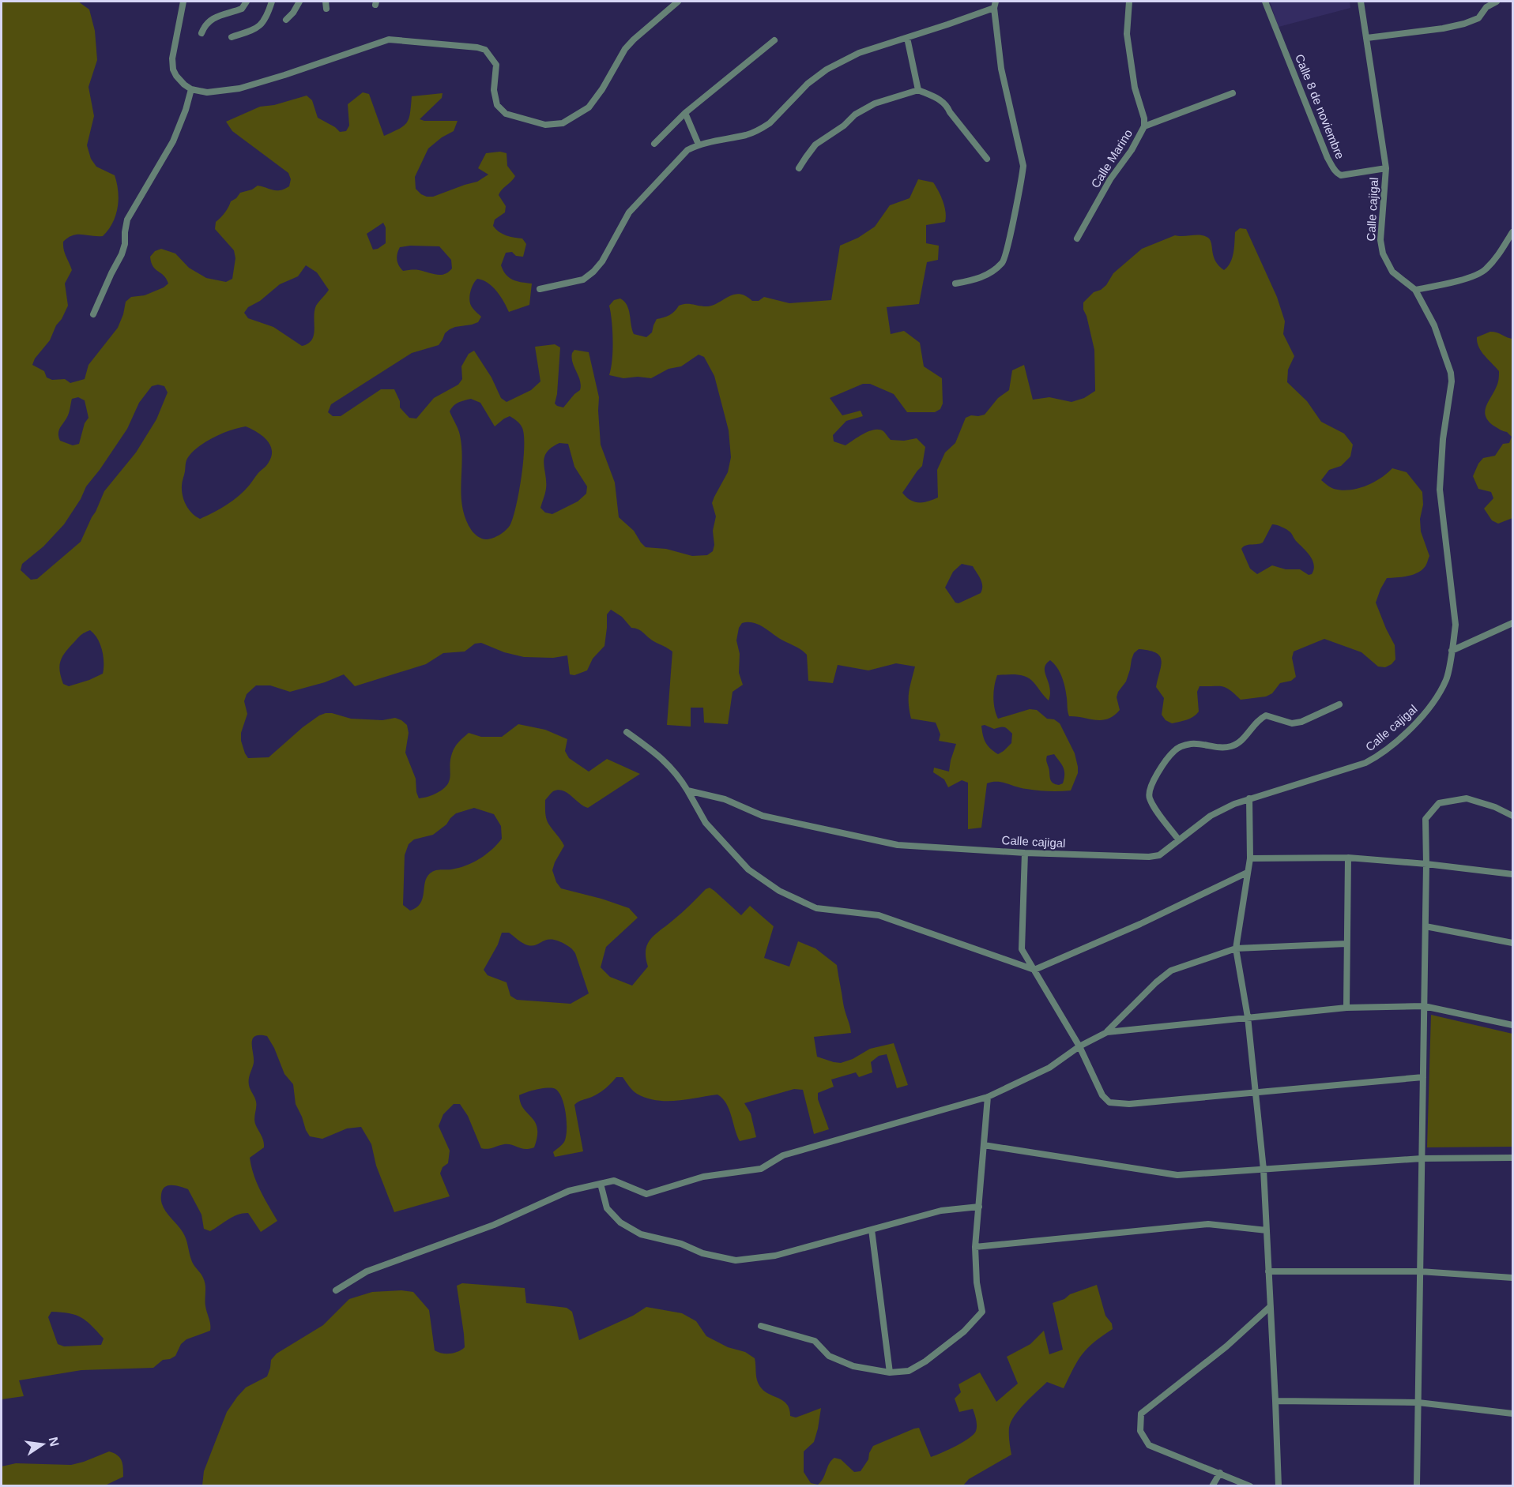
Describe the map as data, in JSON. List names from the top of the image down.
{
  "streets": {
    "street": ["Calle 8 de noviembre", "Calle Marino", "Calle cajigal"]
  },
  "crossings": [
    ["Calle 8 de noviembre", "Calle cajigal"]
  ],
  "north": "right"
}
